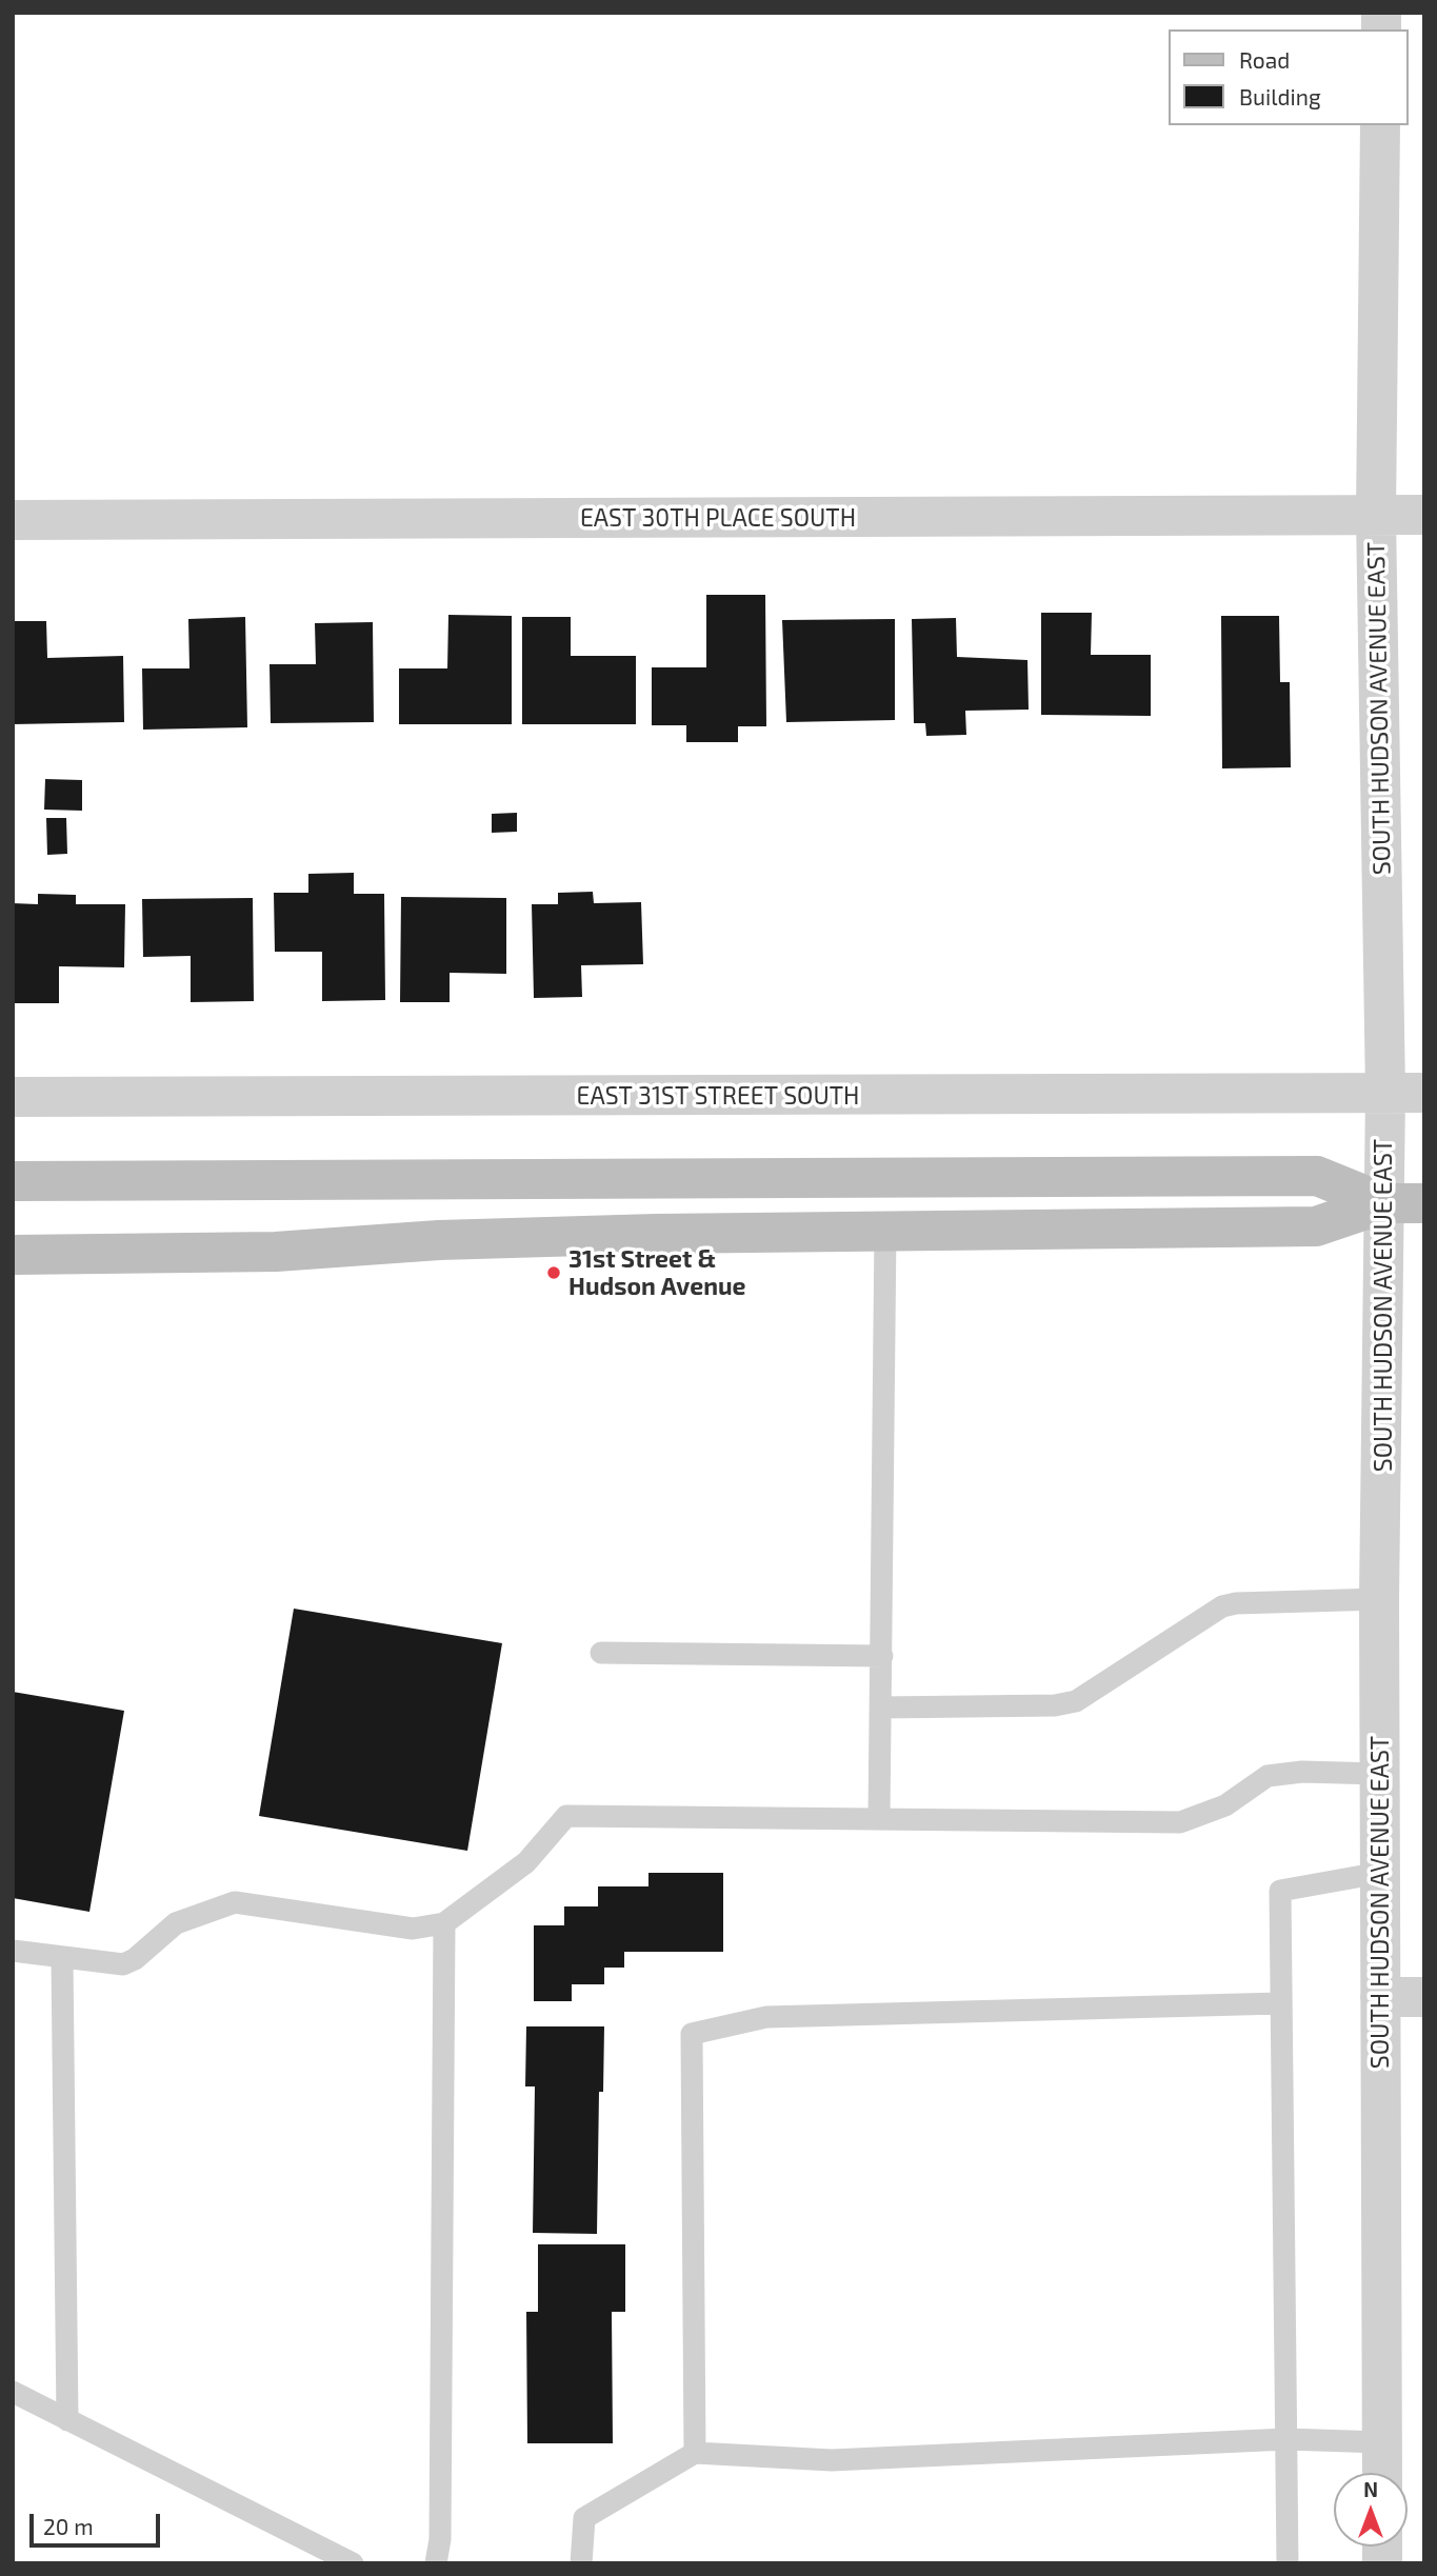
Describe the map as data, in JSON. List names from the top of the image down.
{
  "streets": {
    "street": ["EAST 30TH PLACE SOUTH", "SOUTH HUDSON AVENUE EAST", "EAST 31ST STREET SOUTH"]
  },
  "crossings": [
    ["EAST 30TH PLACE SOUTH", "SOUTH HUDSON AVENUE EAST"],
    ["SOUTH HUDSON AVENUE EAST", "EAST 31ST STREET SOUTH"]
  ],
  "places": ["31st Street & Hudson Avenue"],
  "legend": ["Road", "Building"],
  "scale_bar": "20 m",
  "north": "top"
}
